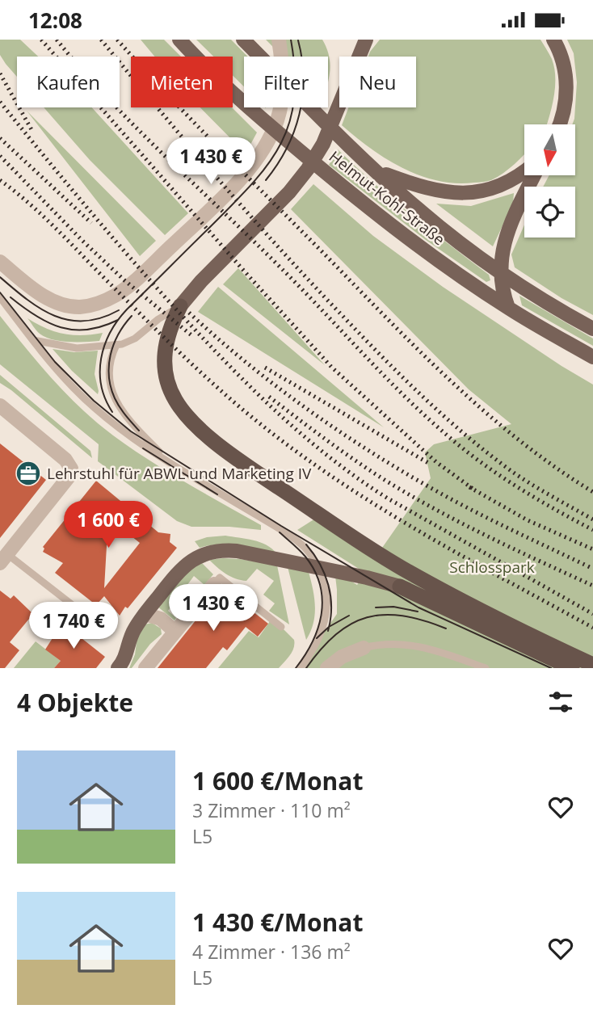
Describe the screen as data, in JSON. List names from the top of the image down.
{
  "streets": {
    "main road": ["Helmut-Kohl-Straße"]
  },
  "parks": ["Schlosspark"],
  "places": {
    "office": ["Lehrstuhl für ABWL und Marketing IV"]
  },
  "north": "bottom",
  "page": {
    "status": "12:08",
    "chip": [
      "Kaufen",
      "Mieten",
      "Filter",
      "Neu"
    ],
    "price": [
      "1 430 €",
      "1 600 €",
      "1 430 €",
      "1 740 €"
    ],
    "heading": "4 Objekte",
    "list": [
      {
        "name": "1 600 €/Monat",
        "note": "3 Zimmer · 110 m² · L5"
      },
      {
        "name": "1 430 €/Monat",
        "note": "4 Zimmer · 136 m² · L5"
      }
    ]
  }
}
